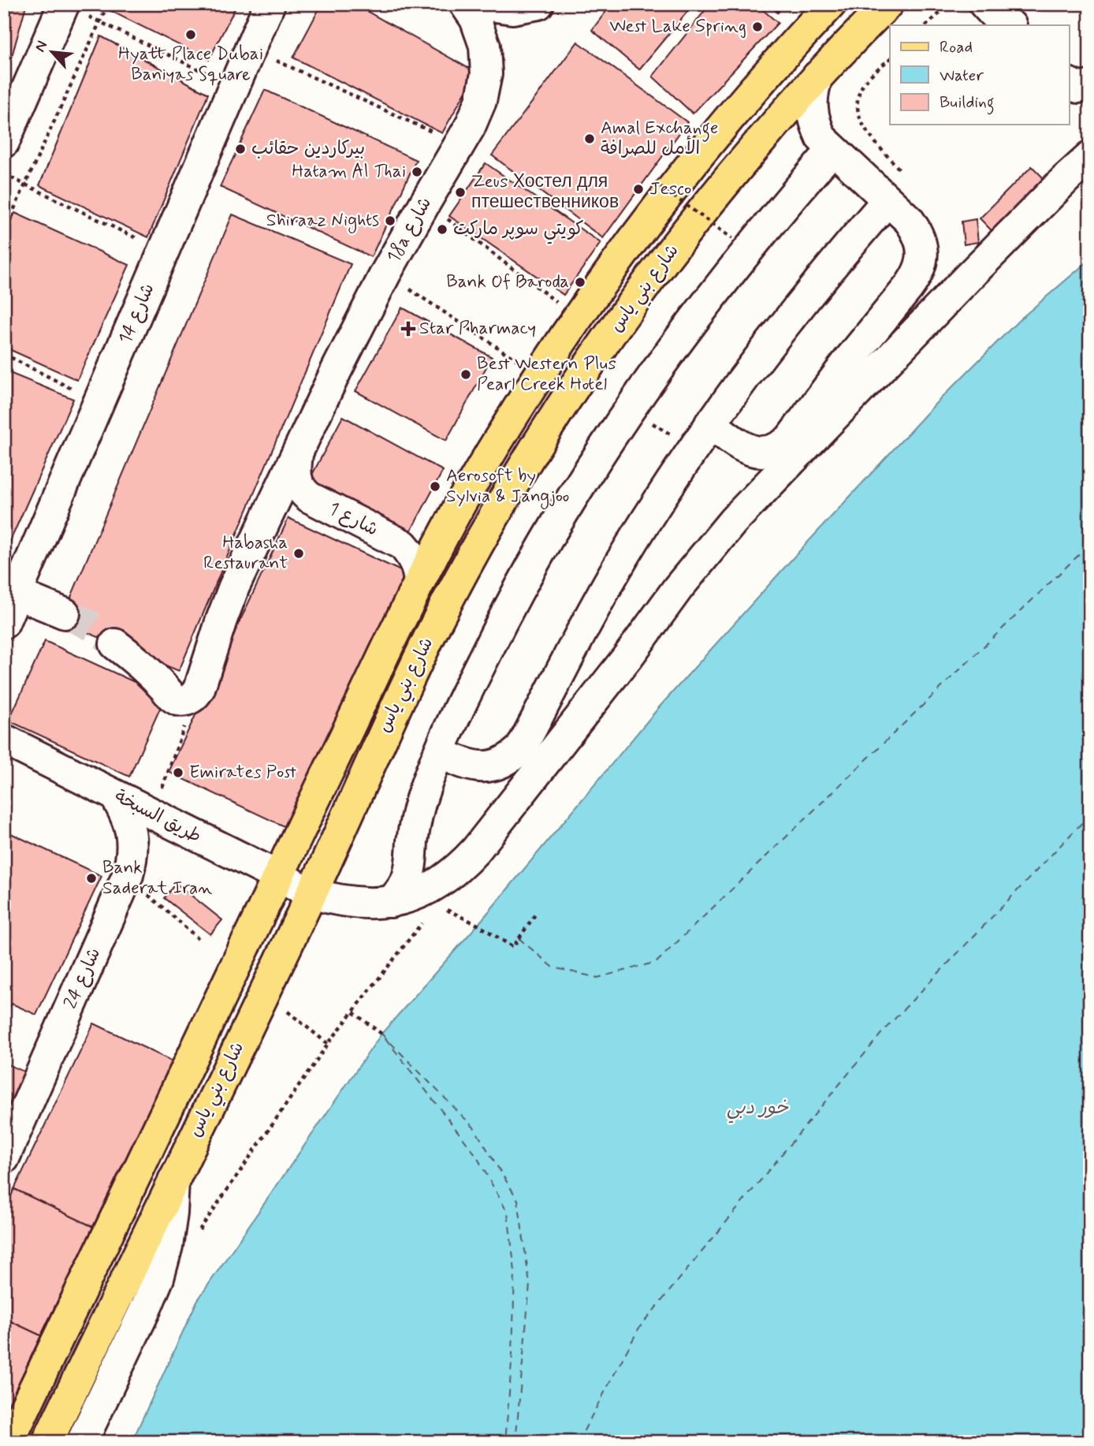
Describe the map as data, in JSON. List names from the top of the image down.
{
  "streets": {
    "main road": ["شارع بني ياس"],
    "street": [
      "18a شارع",
      "شارع 14",
      "شارع 1",
      "طريق السبخة",
      "شارع 24"
    ]
  },
  "crossings": [
    ["18a شارع", "شارع 1"],
    ["شارع بني ياس", "شارع 1"],
    ["شارع بني ياس", "طريق السبخة"],
    ["طريق السبخة", "شارع 24"]
  ],
  "water": ["خور دبي"],
  "places": {
    "other": [
      "West Lake Spring",
      "Hyatt Place Dubai Baniyas Square",
      "Amal Exchange الأمل للصرافة",
      "بيركاردين حقائب",
      "Hatam Al Thai",
      "Jesco",
      "Zeus Хостел для птешественников",
      "Shiraaz Nights",
      "كويتي سوپر ماركت",
      "Bank Of Baroda",
      "Best Western Plus Pearl Creek Hotel",
      "Aerosoft by Sylvia & Jangjoo",
      "Habasha Restaurant",
      "Emirates Post",
      "Bank Saderat Iran"
    ],
    "health": ["Star Pharmacy"]
  },
  "legend": ["Road", "Water", "Building"],
  "north": "top left"
}
